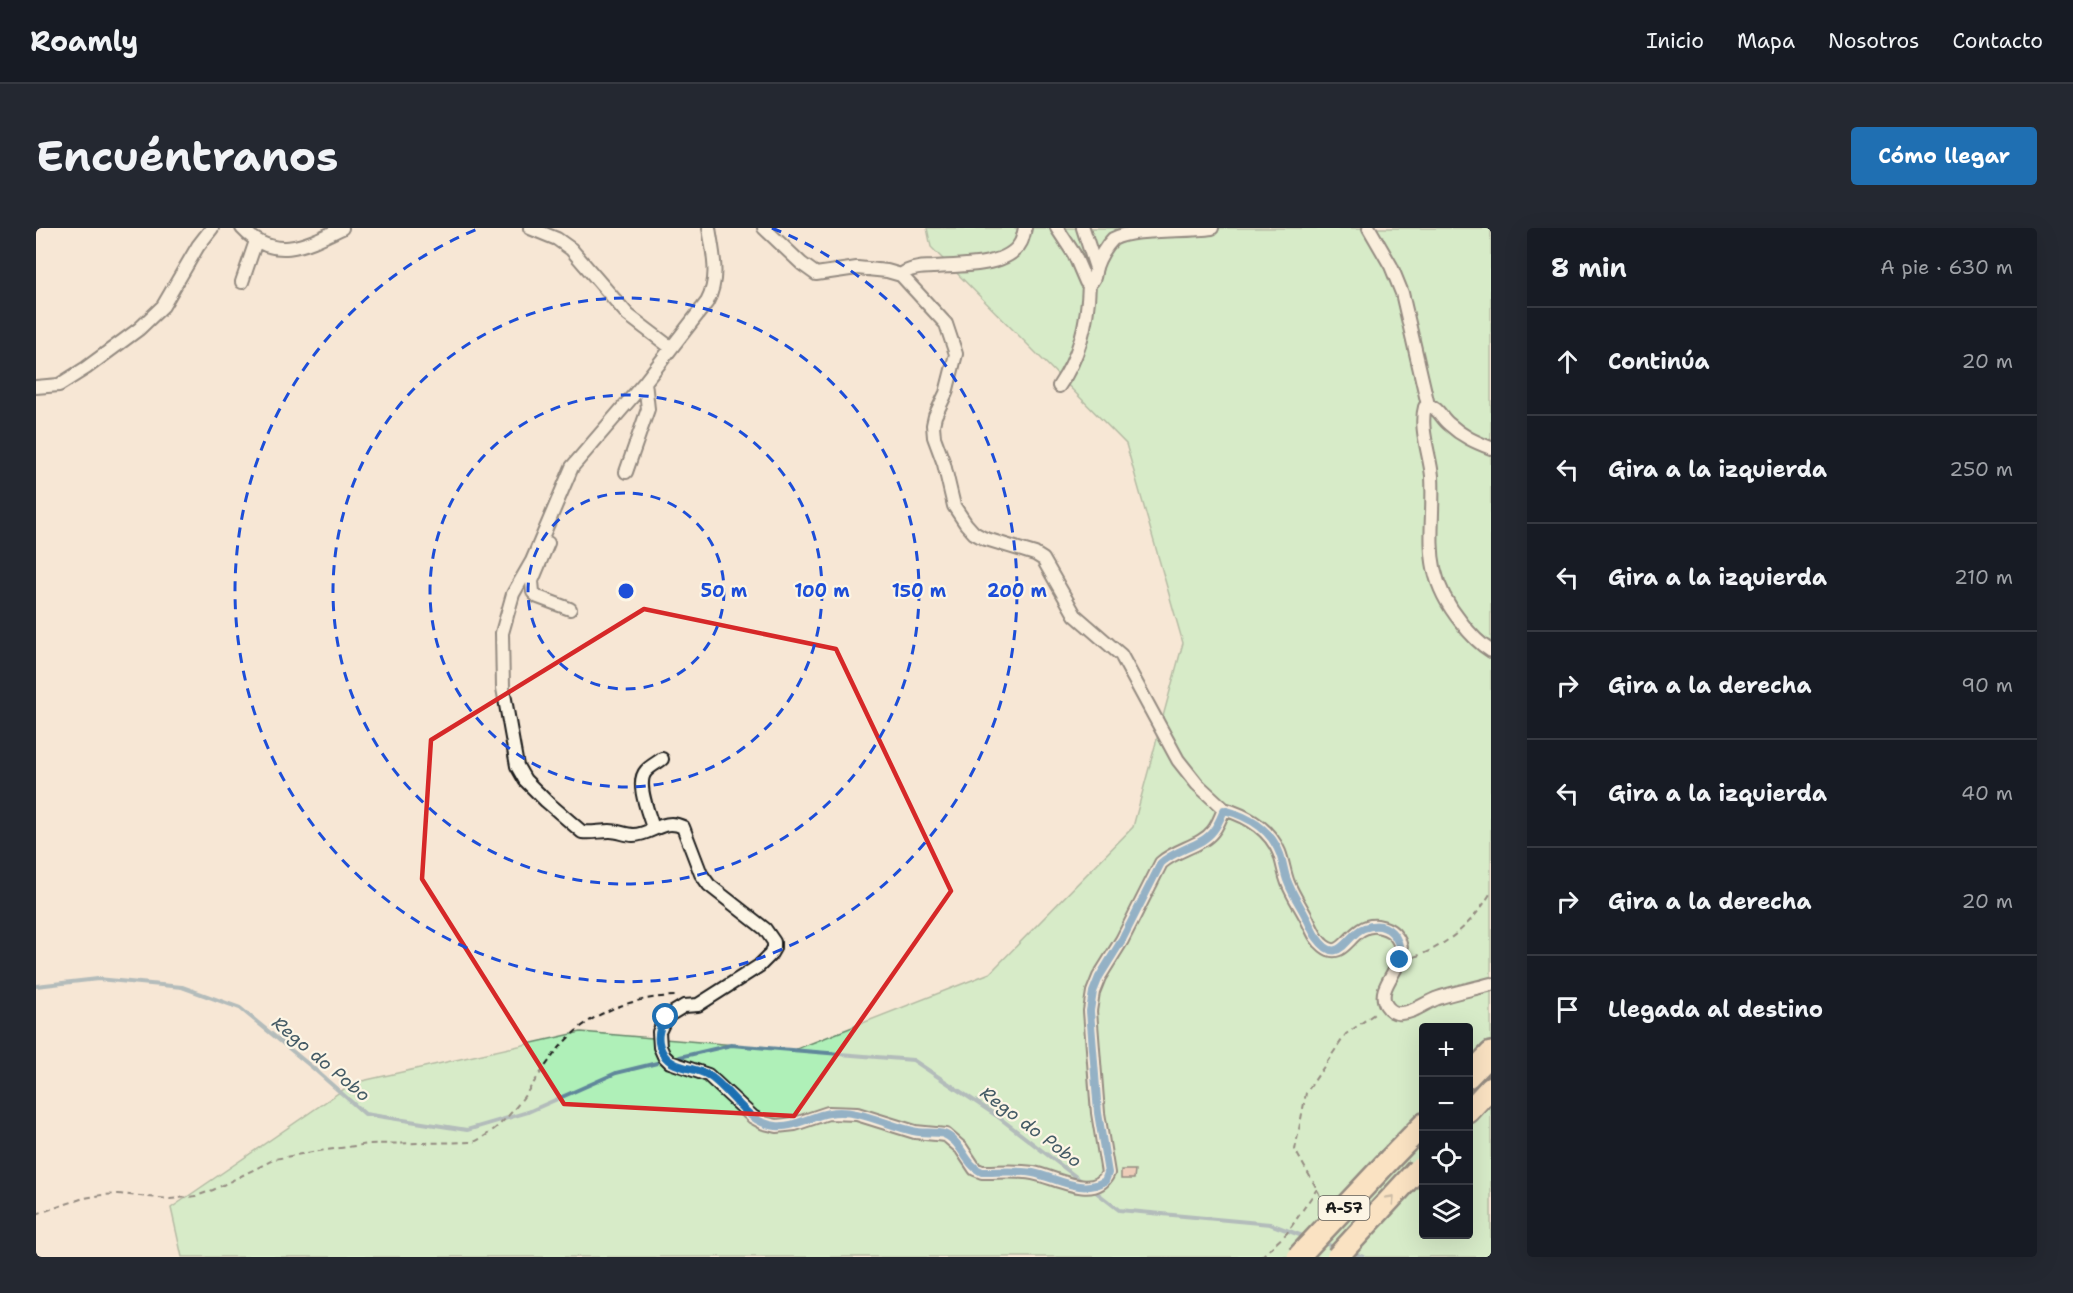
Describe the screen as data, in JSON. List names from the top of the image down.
{
  "streets": {
    "highway": ["A-57"]
  },
  "water": ["Rego do Pobo"],
  "page": {
    "header": "Roamly",
    "nav": [
      "Inicio",
      "Mapa",
      "Nosotros",
      "Contacto"
    ],
    "buttons": "Cómo llegar",
    "title": "Encuéntranos",
    "heading": ["8 min", "A pie · 630 m"],
    "list": [
      ["Continúa", "20 m"],
      ["Gira a la izquierda", "250 m"],
      ["Gira a la izquierda", "210 m"],
      ["Gira a la derecha", "90 m"],
      ["Gira a la izquierda", "40 m"],
      ["Gira a la derecha", "20 m"],
      "Llegada al destino"
    ],
    "map_buttons": ["+", "−"]
  },
  "rings": [
    "50 m",
    "100 m",
    "150 m",
    "200 m"
  ]
}
